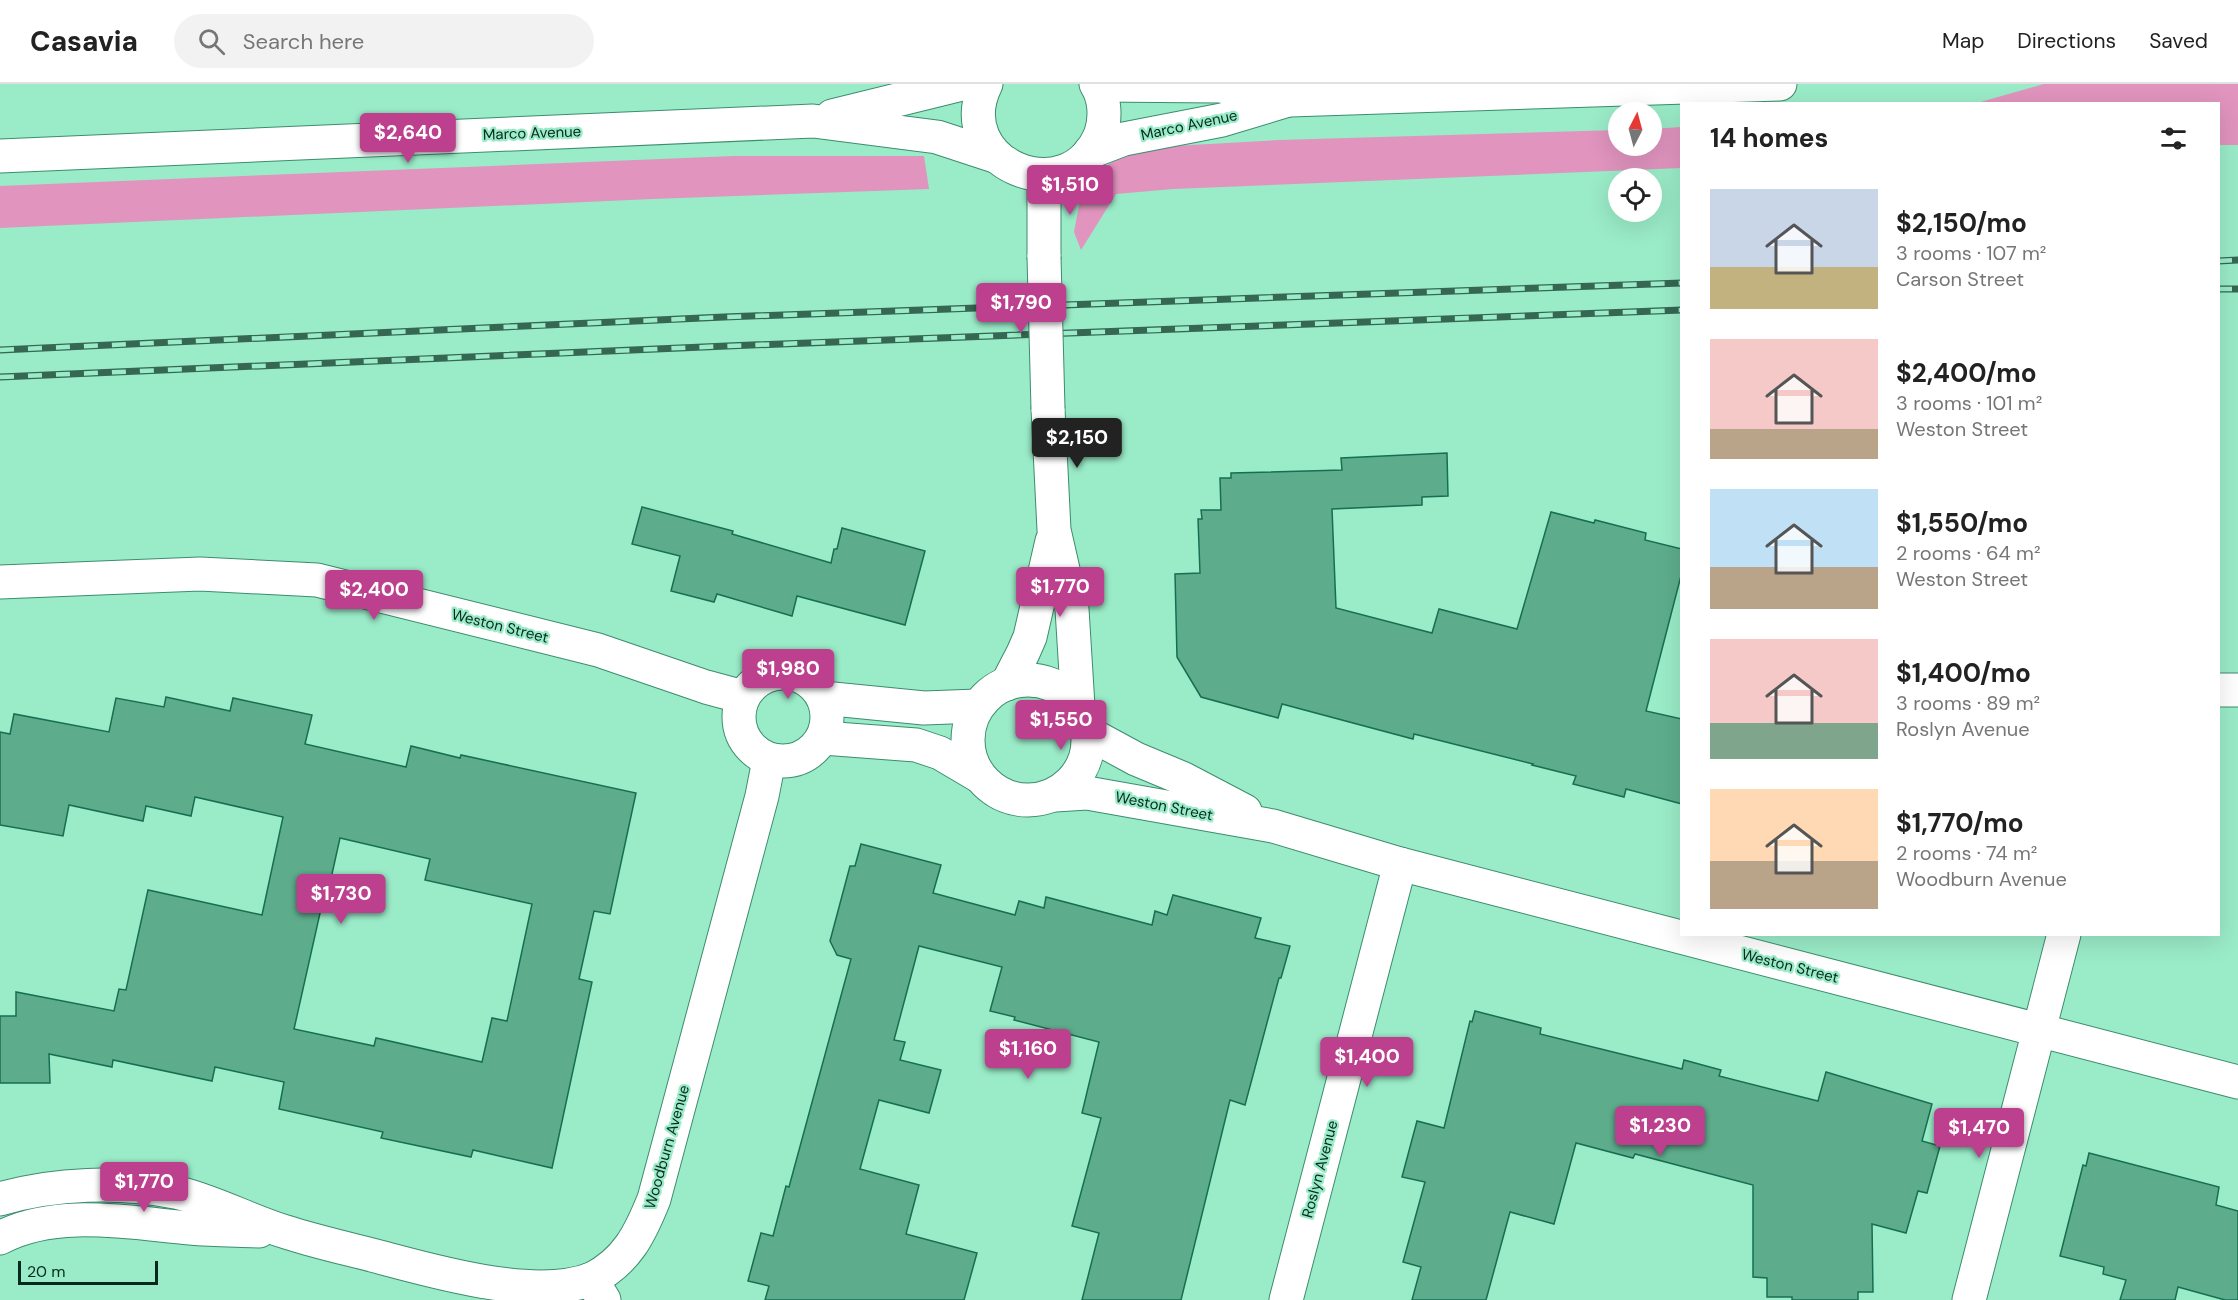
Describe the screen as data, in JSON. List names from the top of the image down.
{
  "streets": {
    "street": [
      "Marco Avenue",
      "Weston Street",
      "Woodburn Avenue",
      "Roslyn Avenue"
    ]
  },
  "crossings": [
    ["Weston Street", "Woodburn Avenue"],
    ["Weston Street", "Roslyn Avenue"]
  ],
  "scale_bar": "20 m",
  "north": "top",
  "page": {
    "header": "Casavia",
    "search": "Search here",
    "nav": ["Map", "Directions", "Saved"],
    "heading": "14 homes",
    "price": [
      "$2,640",
      "$1,510",
      "$1,790",
      "$2,150",
      "$1,770",
      "$2,400",
      "$1,980",
      "$1,550",
      "$1,730",
      "$1,160",
      "$1,400",
      "$1,230",
      "$1,470",
      "$1,770"
    ],
    "list": [
      {
        "name": "$2,150/mo",
        "note": "3 rooms · 107 m² · Carson Street"
      },
      {
        "name": "$2,400/mo",
        "note": "3 rooms · 101 m² · Weston Street"
      },
      {
        "name": "$1,550/mo",
        "note": "2 rooms · 64 m² · Weston Street"
      },
      {
        "name": "$1,400/mo",
        "note": "3 rooms · 89 m² · Roslyn Avenue"
      },
      {
        "name": "$1,770/mo",
        "note": "2 rooms · 74 m² · Woodburn Avenue"
      }
    ],
    "scale": "20 m"
  }
}
